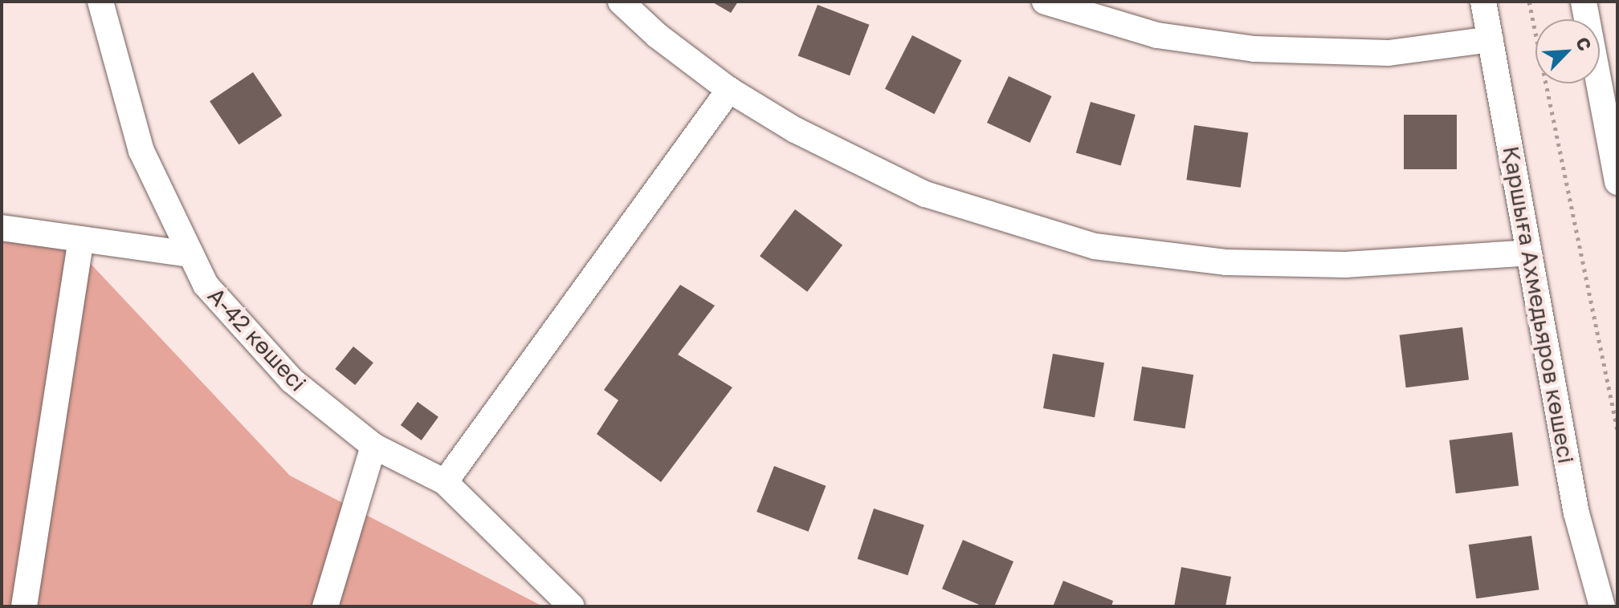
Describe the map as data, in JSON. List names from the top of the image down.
{
  "streets": {
    "street": ["Қаршыға Ахмедьяров көшесі", "А-42 көшесі"]
  },
  "north": "top right"
}
